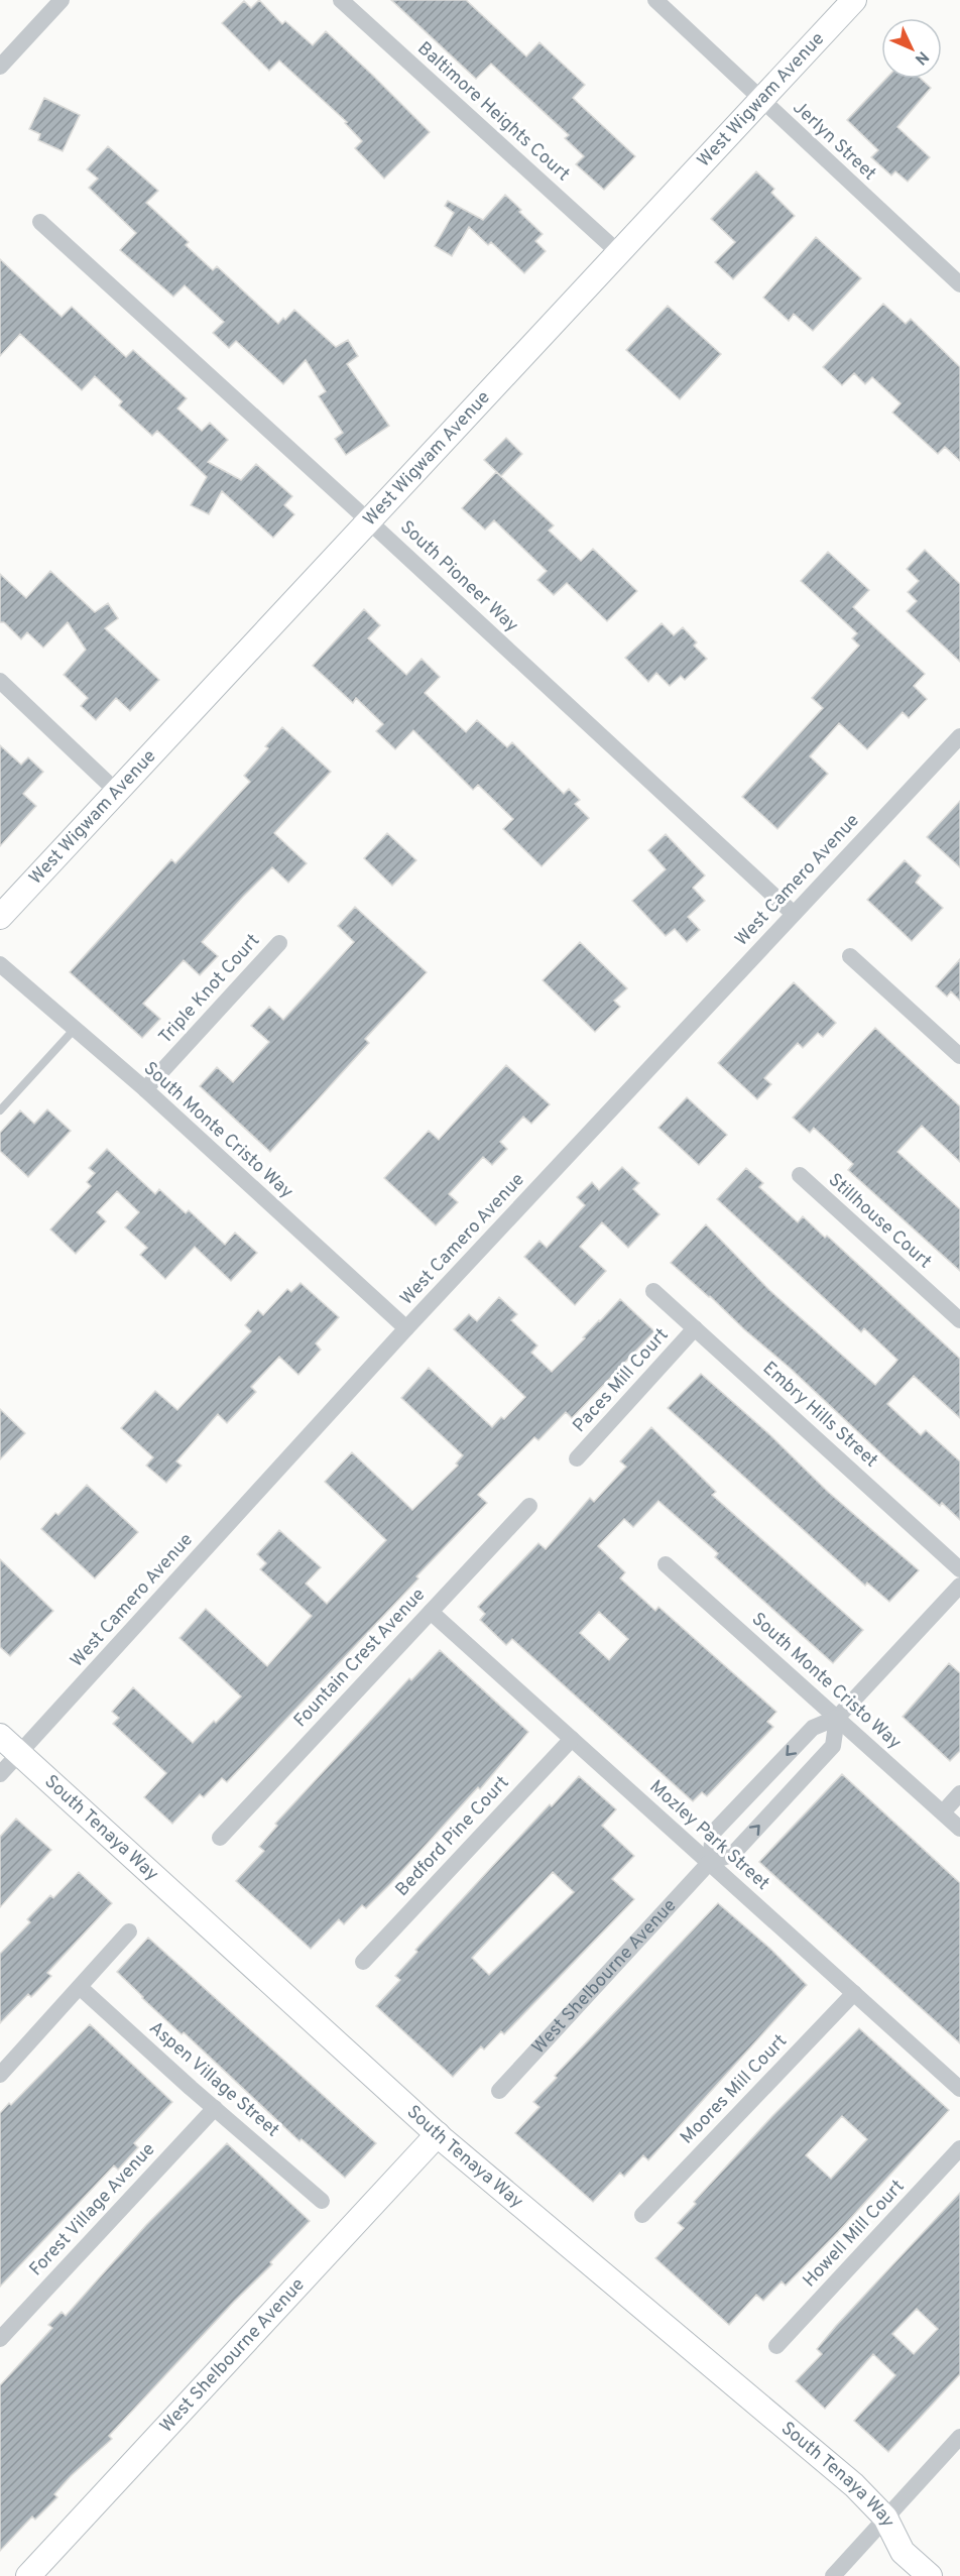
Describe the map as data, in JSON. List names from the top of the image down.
{
  "streets": {
    "street": [
      "West Wigwam Avenue",
      "Baltimore Heights Court",
      "Jerlyn Street",
      "South Pioneer Way",
      "West Camero Avenue",
      "Triple Knot Court",
      "South Monte Cristo Way",
      "Stillhouse Court",
      "Paces Mill Court",
      "Embry Hills Street",
      "Fountain Crest Avenue",
      "South Tenaya Way",
      "Mozley Park Street",
      "Bedford Pine Court",
      "West Shelbourne Avenue",
      "Aspen Village Street",
      "Moores Mill Court",
      "Forest Village Avenue",
      "Howell Mill Court"
    ]
  },
  "crossings": [
    ["West Wigwam Avenue", "Baltimore Heights Court"],
    ["West Wigwam Avenue", "Jerlyn Street"],
    ["West Wigwam Avenue", "South Pioneer Way"],
    ["South Pioneer Way", "West Camero Avenue"],
    ["West Camero Avenue", "South Monte Cristo Way"],
    ["West Camero Avenue", "South Tenaya Way"],
    ["Triple Knot Court", "South Monte Cristo Way"],
    ["South Monte Cristo Way", "West Shelbourne Avenue"],
    ["Paces Mill Court", "Embry Hills Street"],
    ["Fountain Crest Avenue", "Mozley Park Street"],
    ["South Tenaya Way", "West Shelbourne Avenue"],
    ["Mozley Park Street", "Bedford Pine Court"],
    ["Mozley Park Street", "West Shelbourne Avenue"],
    ["Mozley Park Street", "Moores Mill Court"],
    ["Aspen Village Street", "Forest Village Avenue"]
  ],
  "north": "bottom right"
}
